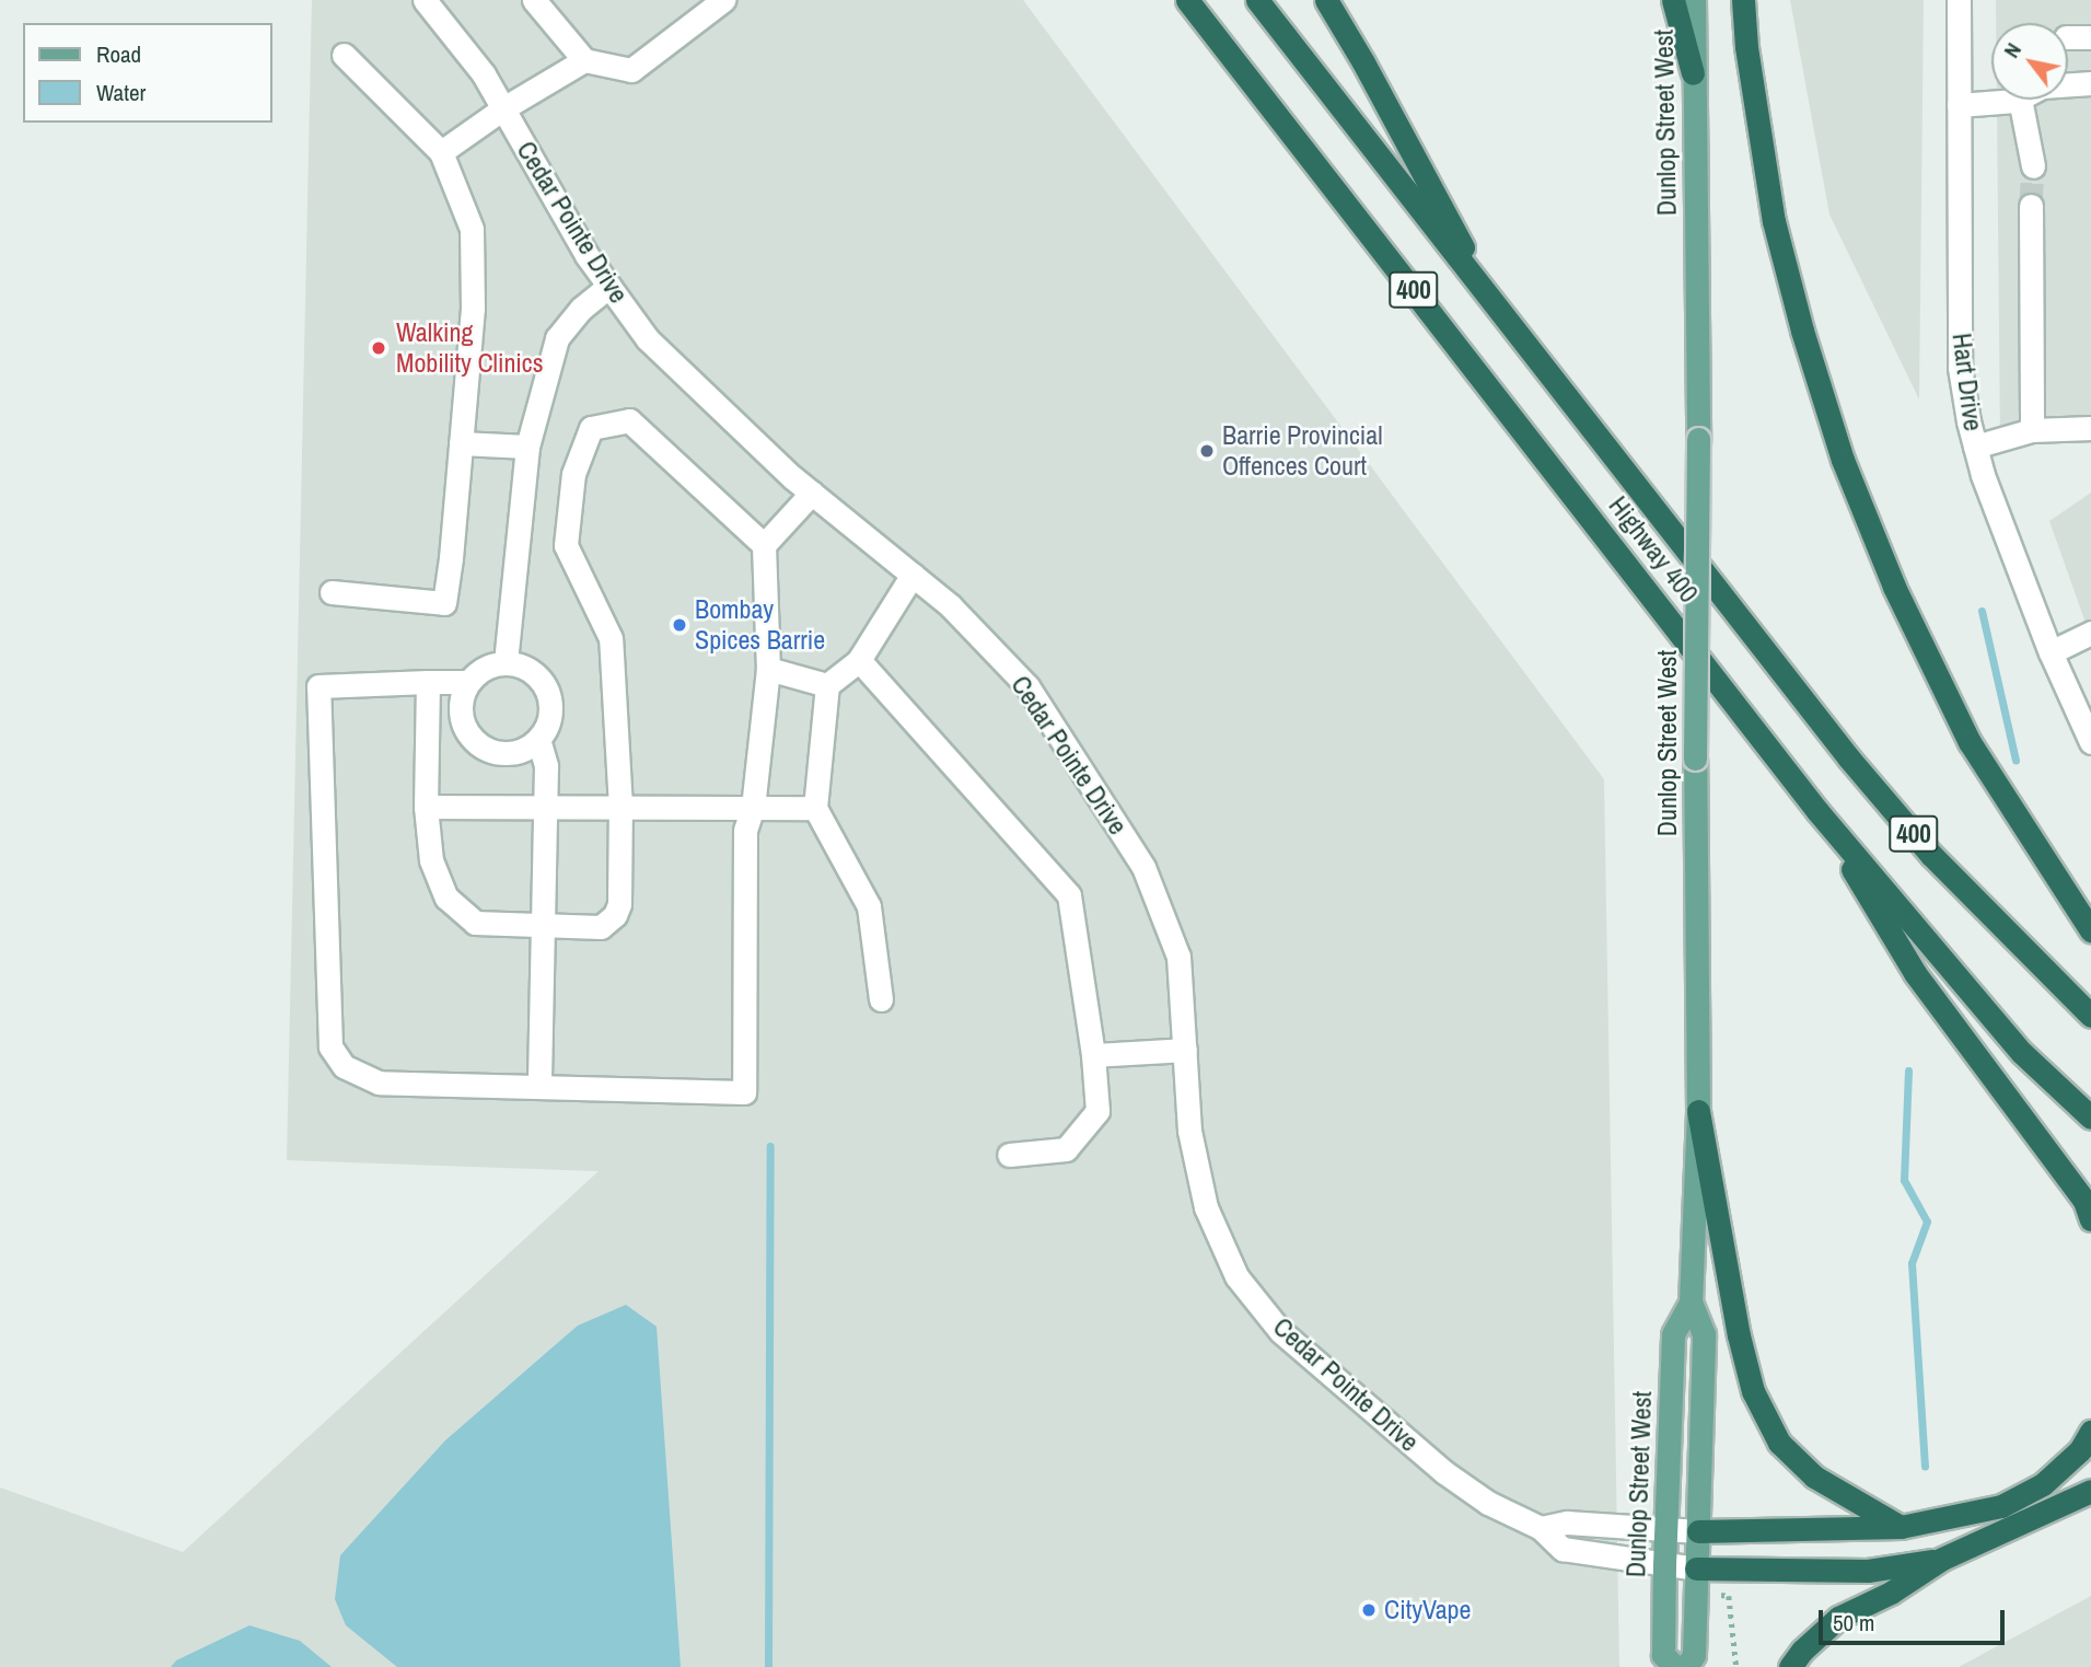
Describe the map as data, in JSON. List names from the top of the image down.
{
  "streets": {
    "highway": ["400", "Highway 400"],
    "main road": ["Dunlop Street West"],
    "street": ["Cedar Pointe Drive", "Hart Drive"]
  },
  "crossings": [
    ["Dunlop Street West", "Cedar Pointe Drive"]
  ],
  "places": [
    "Walking Mobility Clinics",
    "Barrie Provincial Offences Court",
    "Bombay Spices Barrie",
    "CityVape"
  ],
  "legend": ["Road", "Water"],
  "scale_bar": "50 m",
  "north": "top left"
}
